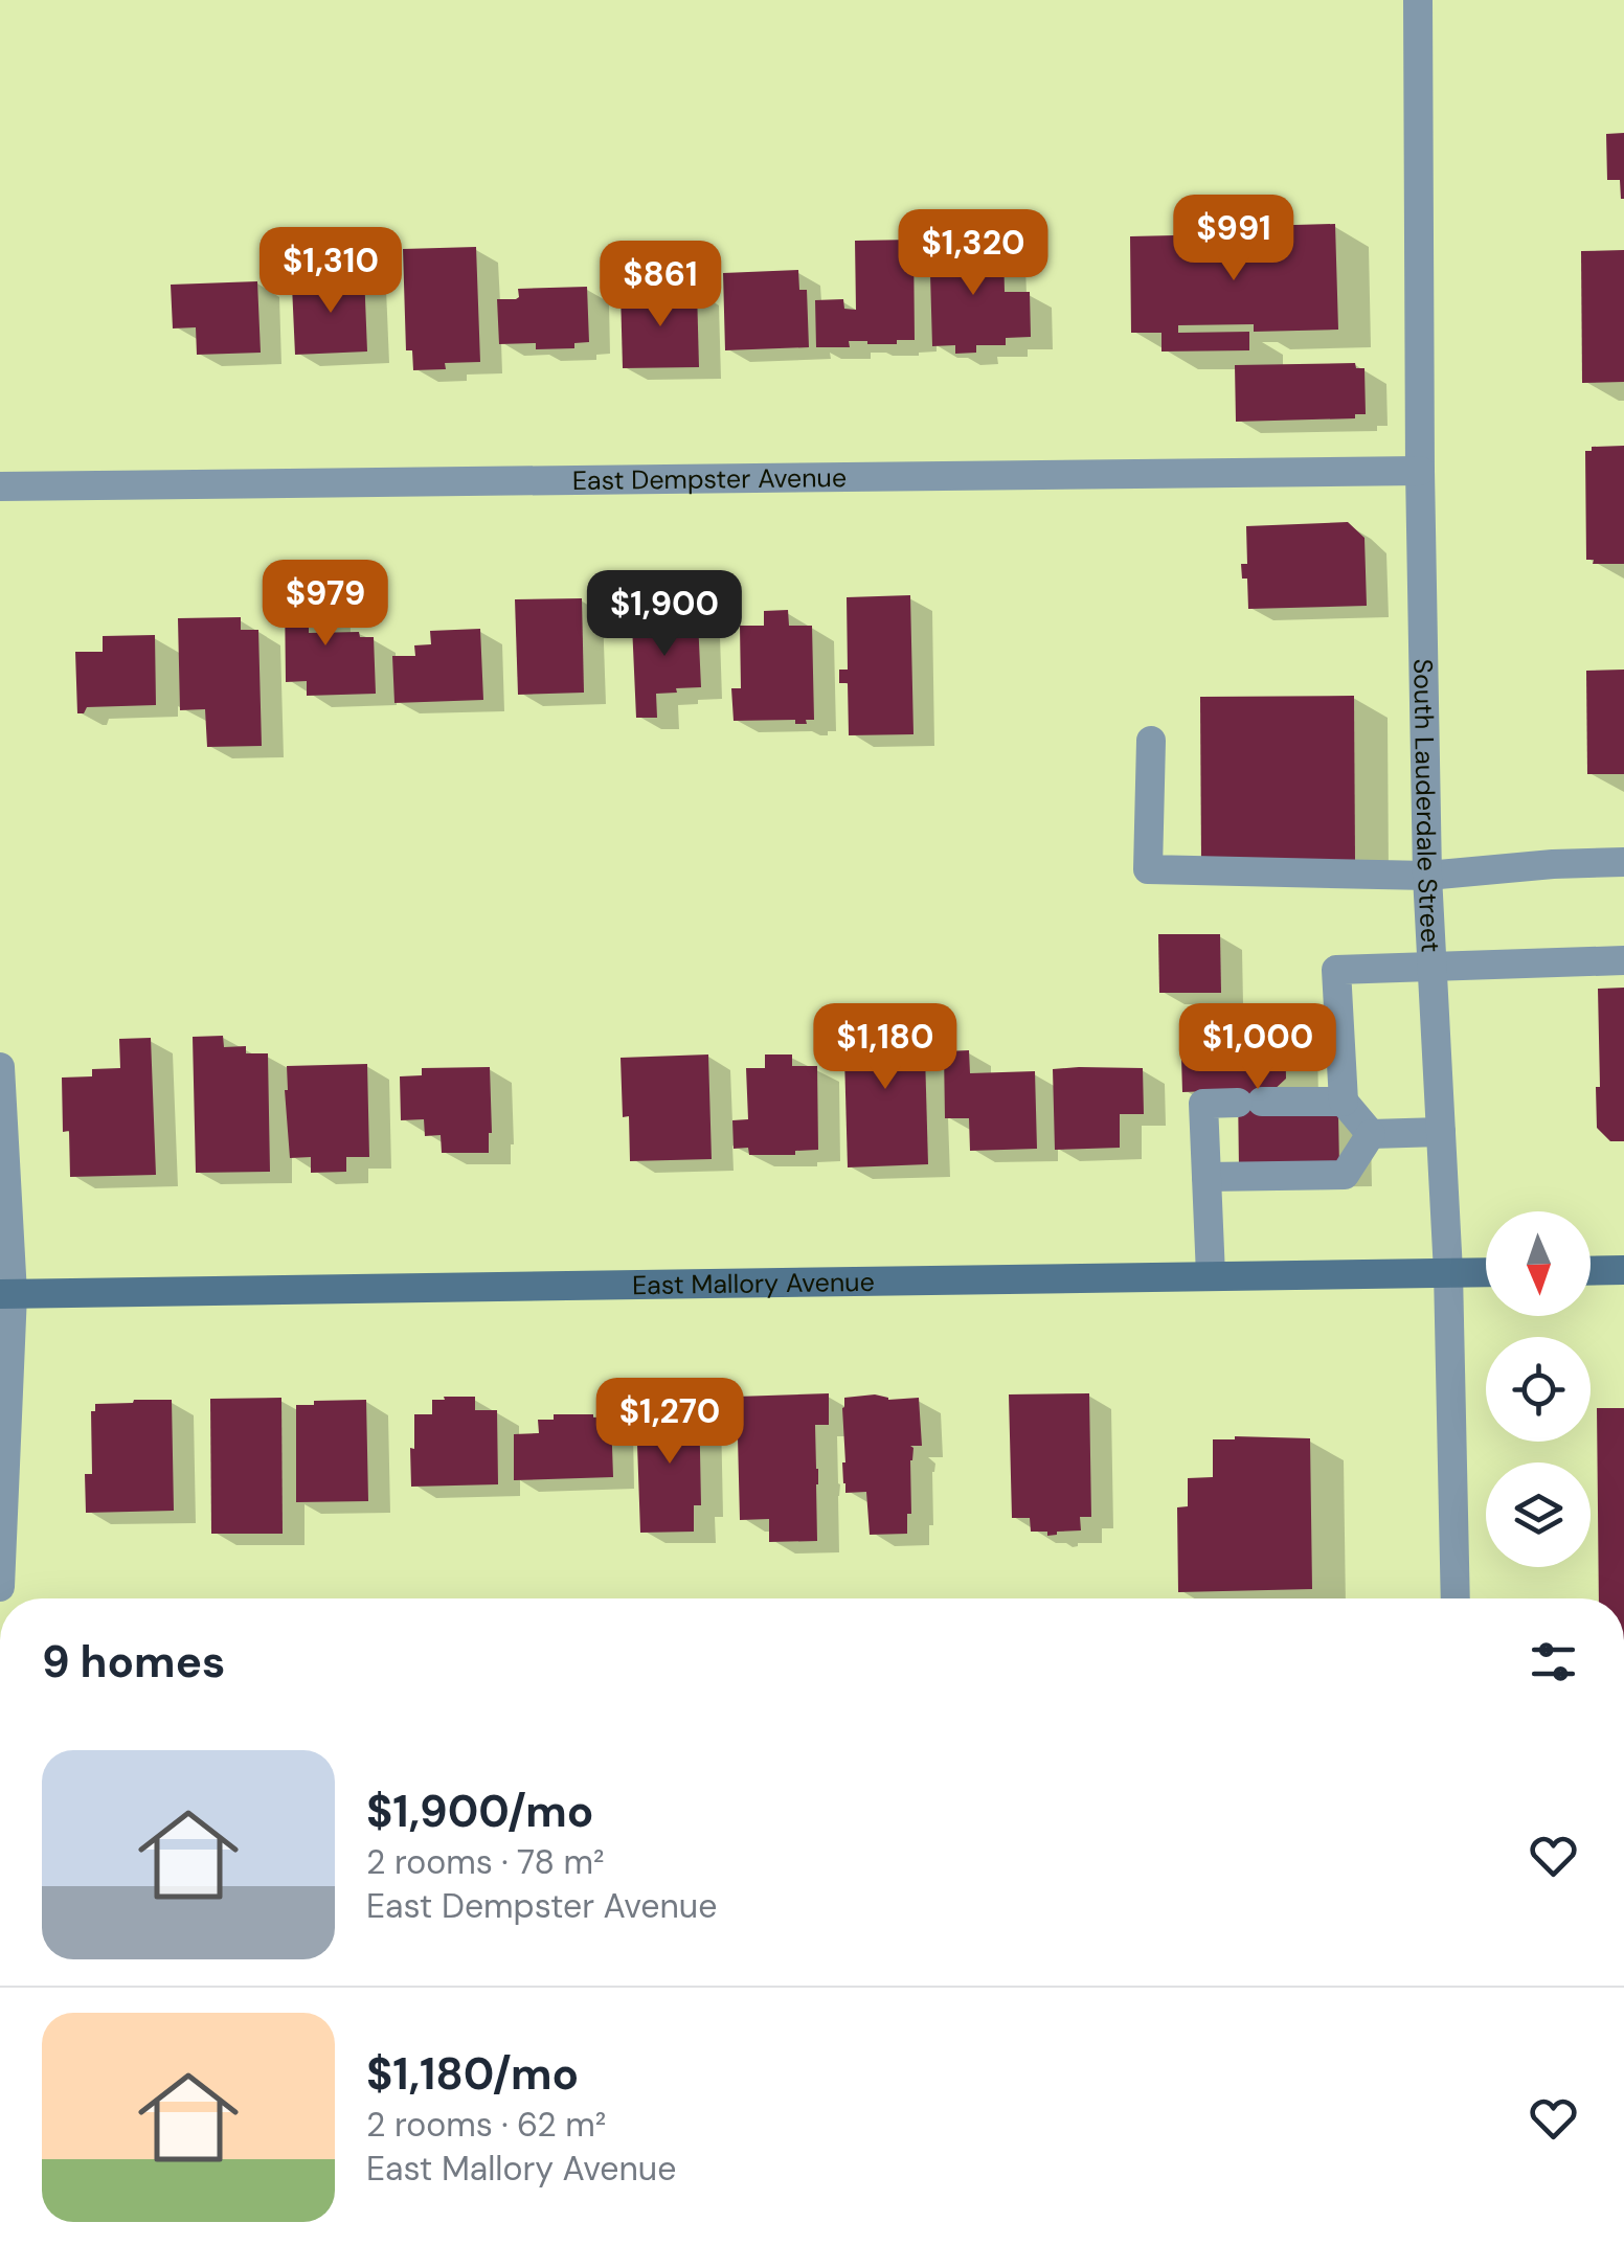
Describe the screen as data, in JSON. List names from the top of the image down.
{
  "streets": {
    "main road": ["East Mallory Avenue"],
    "street": ["East Dempster Avenue", "South Lauderdale Street"]
  },
  "crossings": [
    ["East Dempster Avenue", "South Lauderdale Street"],
    ["South Lauderdale Street", "East Mallory Avenue"]
  ],
  "north": "bottom",
  "page": {
    "price": [
      "$991",
      "$1,320",
      "$1,310",
      "$861",
      "$979",
      "$1,900",
      "$1,180",
      "$1,000",
      "$1,270"
    ],
    "heading": "9 homes",
    "list": [
      {
        "name": "$1,900/mo",
        "note": "2 rooms · 78 m² · East Dempster Avenue"
      },
      {
        "name": "$1,180/mo",
        "note": "2 rooms · 62 m² · East Mallory Avenue"
      }
    ]
  }
}
